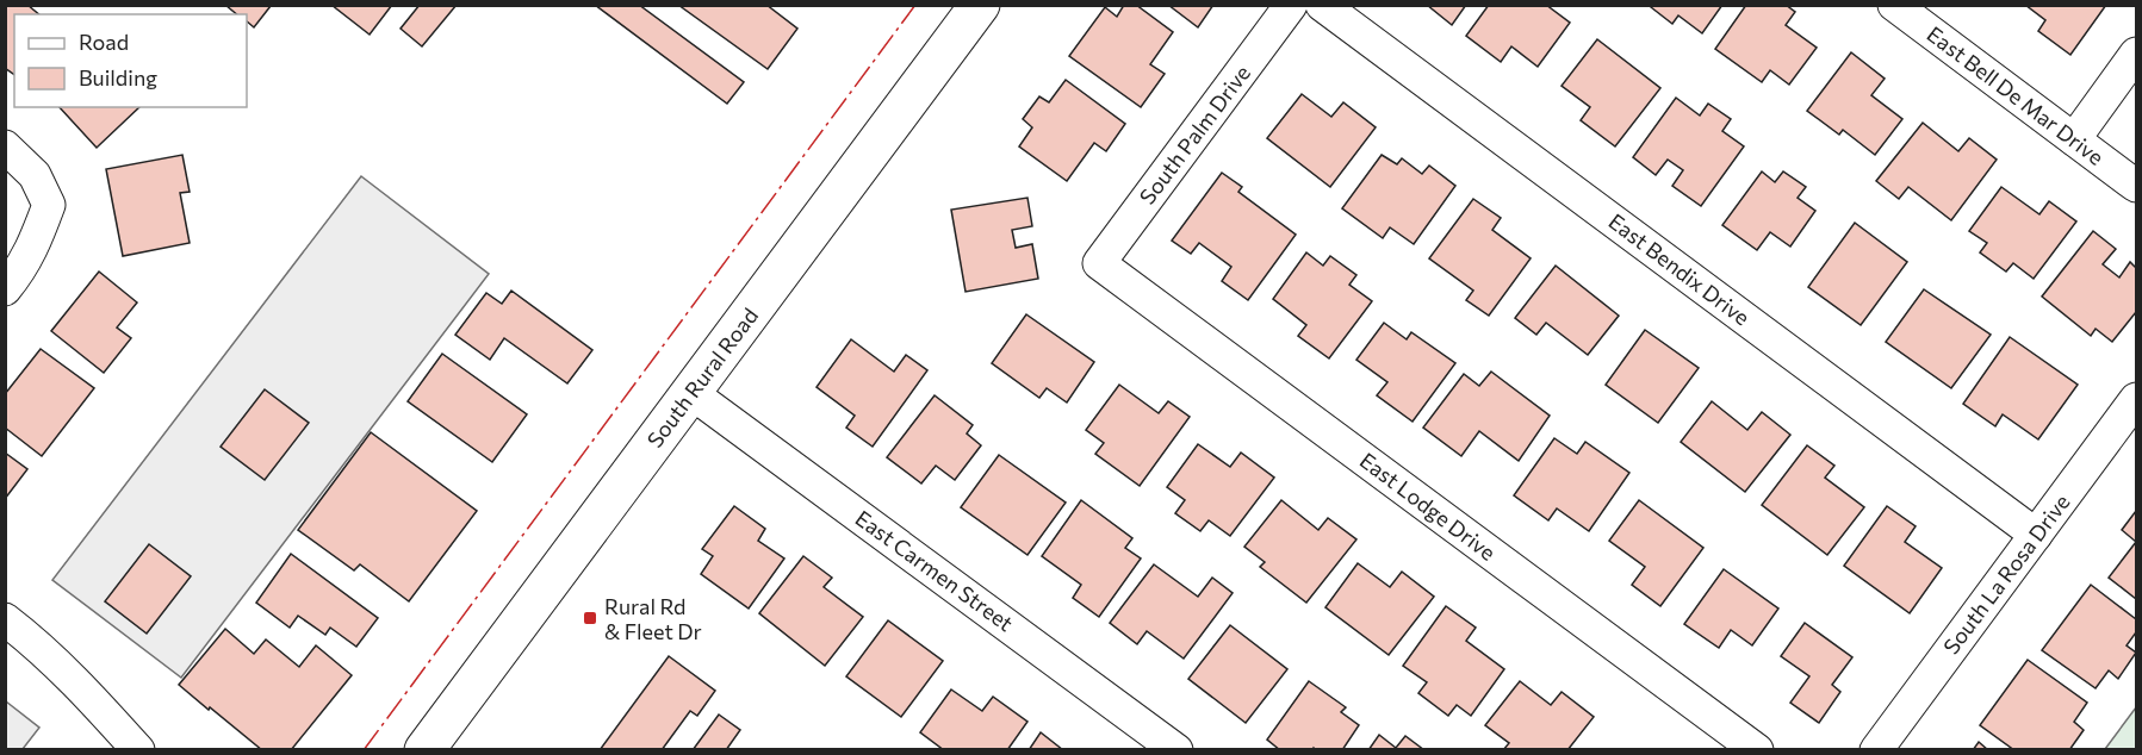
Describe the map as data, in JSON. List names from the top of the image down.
{
  "streets": {
    "main road": ["South Rural Road"],
    "street": [
      "East Bell De Mar Drive",
      "South Palm Drive",
      "East Bendix Drive",
      "East Lodge Drive",
      "East Carmen Street",
      "South La Rosa Drive"
    ]
  },
  "crossings": [
    ["South Palm Drive", "East Lodge Drive"],
    ["East Bendix Drive", "South La Rosa Drive"],
    ["South Rural Road", "East Carmen Street"]
  ],
  "places": {
    "transit": ["Rural Rd & Fleet Dr"]
  },
  "legend": ["Road", "Building"]
}
